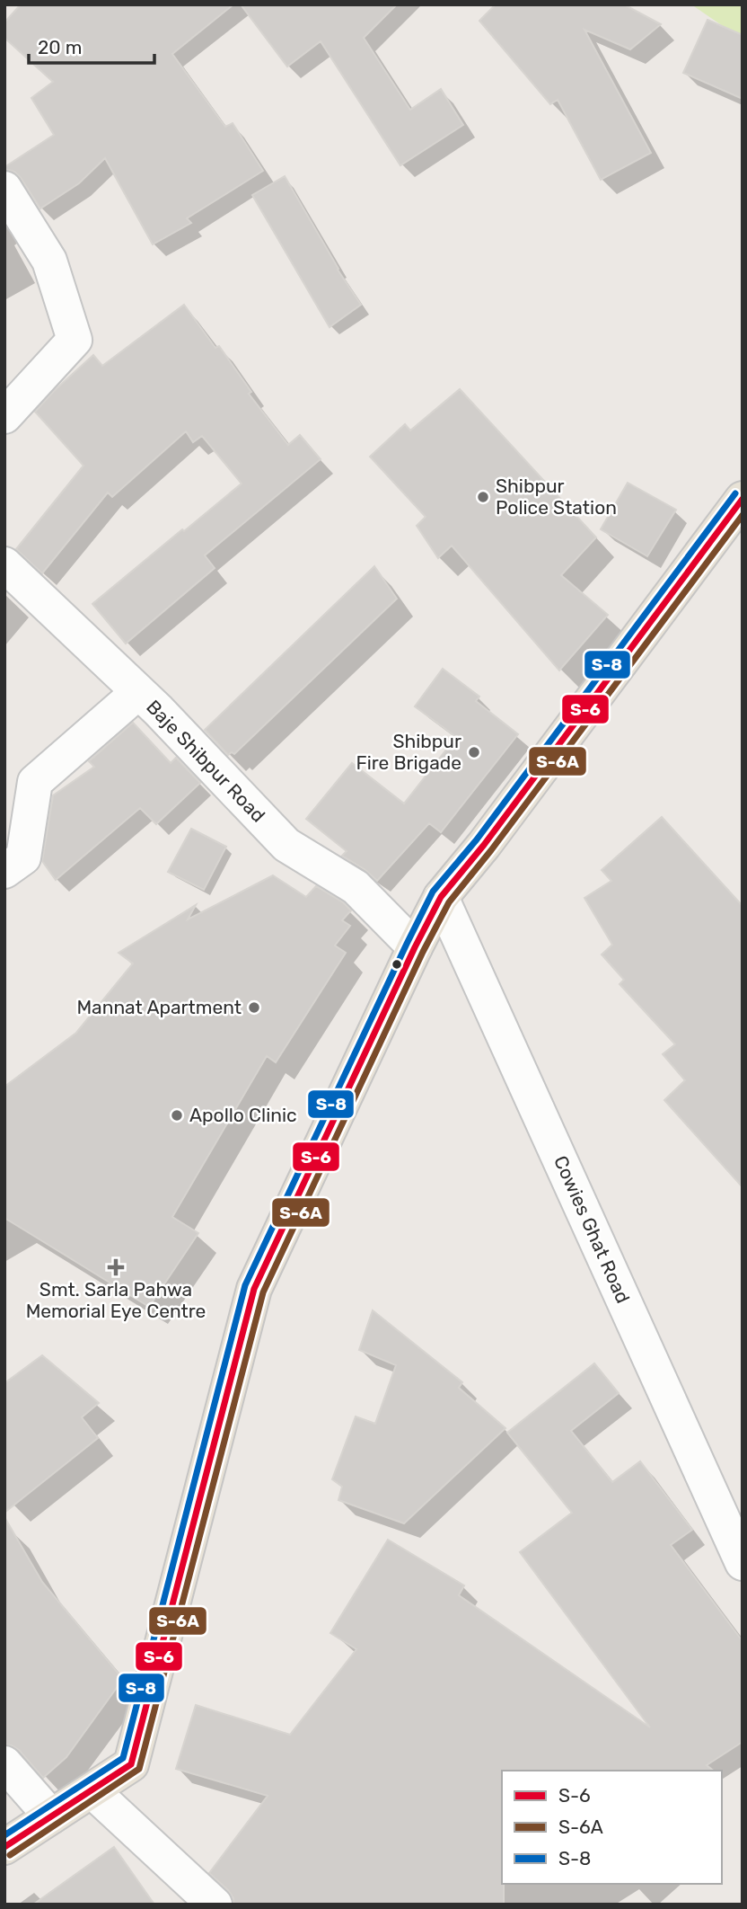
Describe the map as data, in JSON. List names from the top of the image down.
{
  "streets": {
    "street": ["Baje Shibpur Road", "Cowies Ghat Road"]
  },
  "places": {
    "other": [
      "Shibpur Police Station",
      "Shibpur Fire Brigade",
      "Mannat Apartment",
      "Apollo Clinic"
    ],
    "health": ["Smt. Sarla Pahwa Memorial Eye Centre"]
  },
  "lines": ["transit line S-8", "transit line S-6", "transit line S-6A"],
  "legend": ["S-6", "S-6A", "S-8"],
  "scale_bar": "20 m"
}
